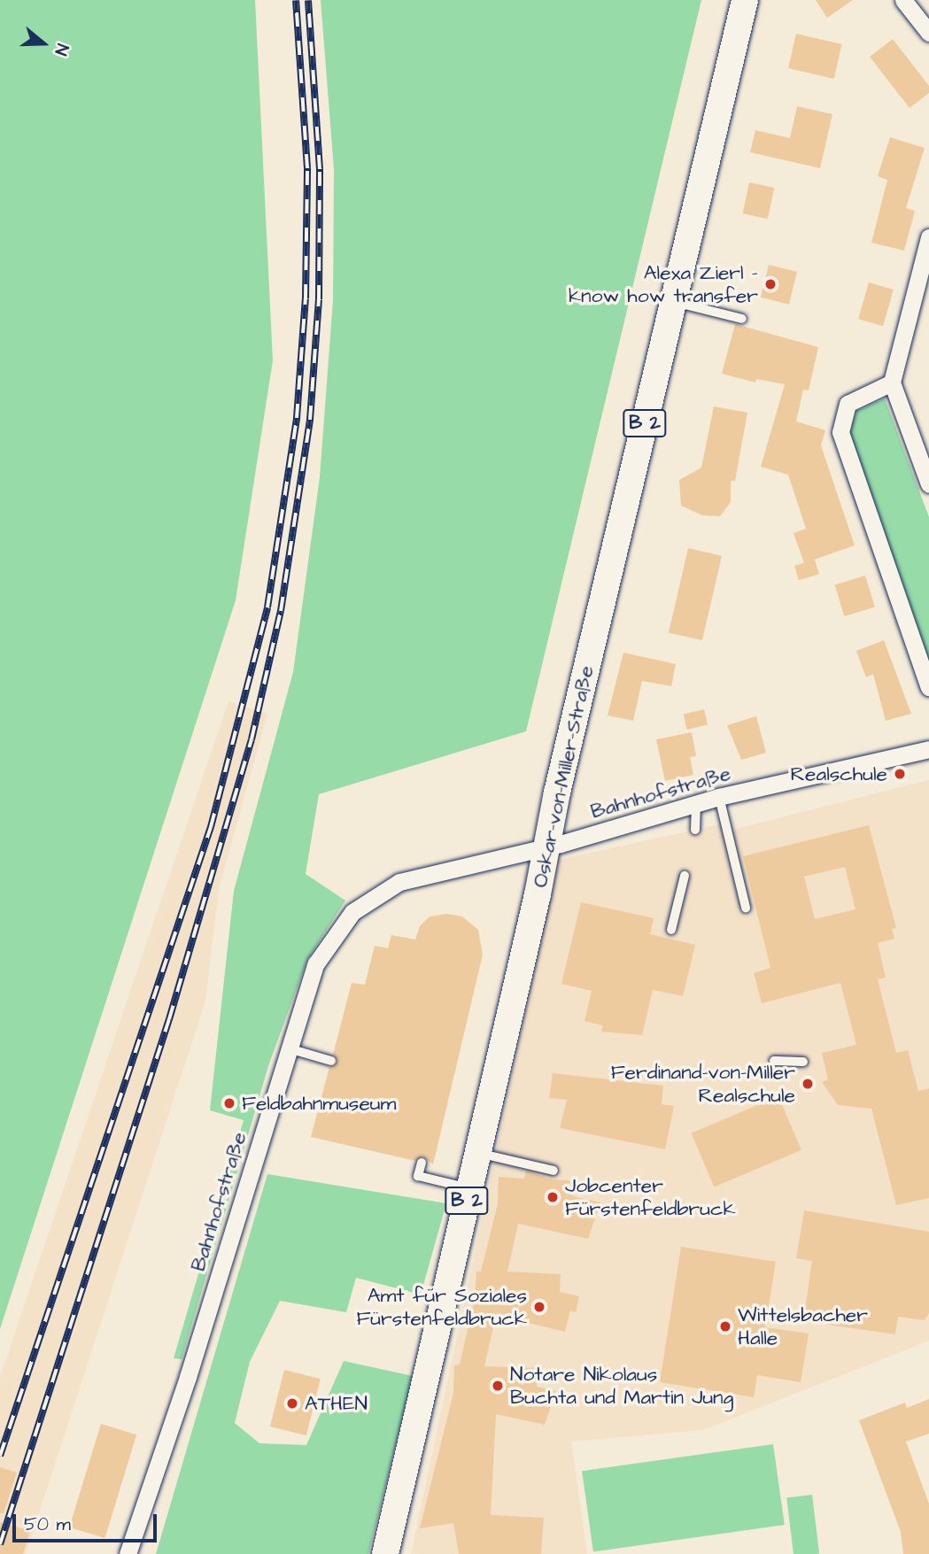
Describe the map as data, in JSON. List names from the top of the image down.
{
  "streets": {
    "main road": ["B 2", "Oskar-von-Miller-Straße"],
    "street": ["Bahnhofstraße"]
  },
  "crossings": [
    ["Oskar-von-Miller-Straße", "Bahnhofstraße"]
  ],
  "places": [
    "Alexa Zierl – know how transfer",
    "Realschule",
    "Ferdinand-von-Miller Realschule",
    "Feldbahnmuseum",
    "Jobcenter Fürstenfeldbruck",
    "Amt für Soziales Fürstenfeldbruck",
    "Wittelsbacher Halle",
    "Notare Nikolaus Buchta und Martin Jung",
    "ATHEN"
  ],
  "scale_bar": "50 m",
  "north": "right"
}
